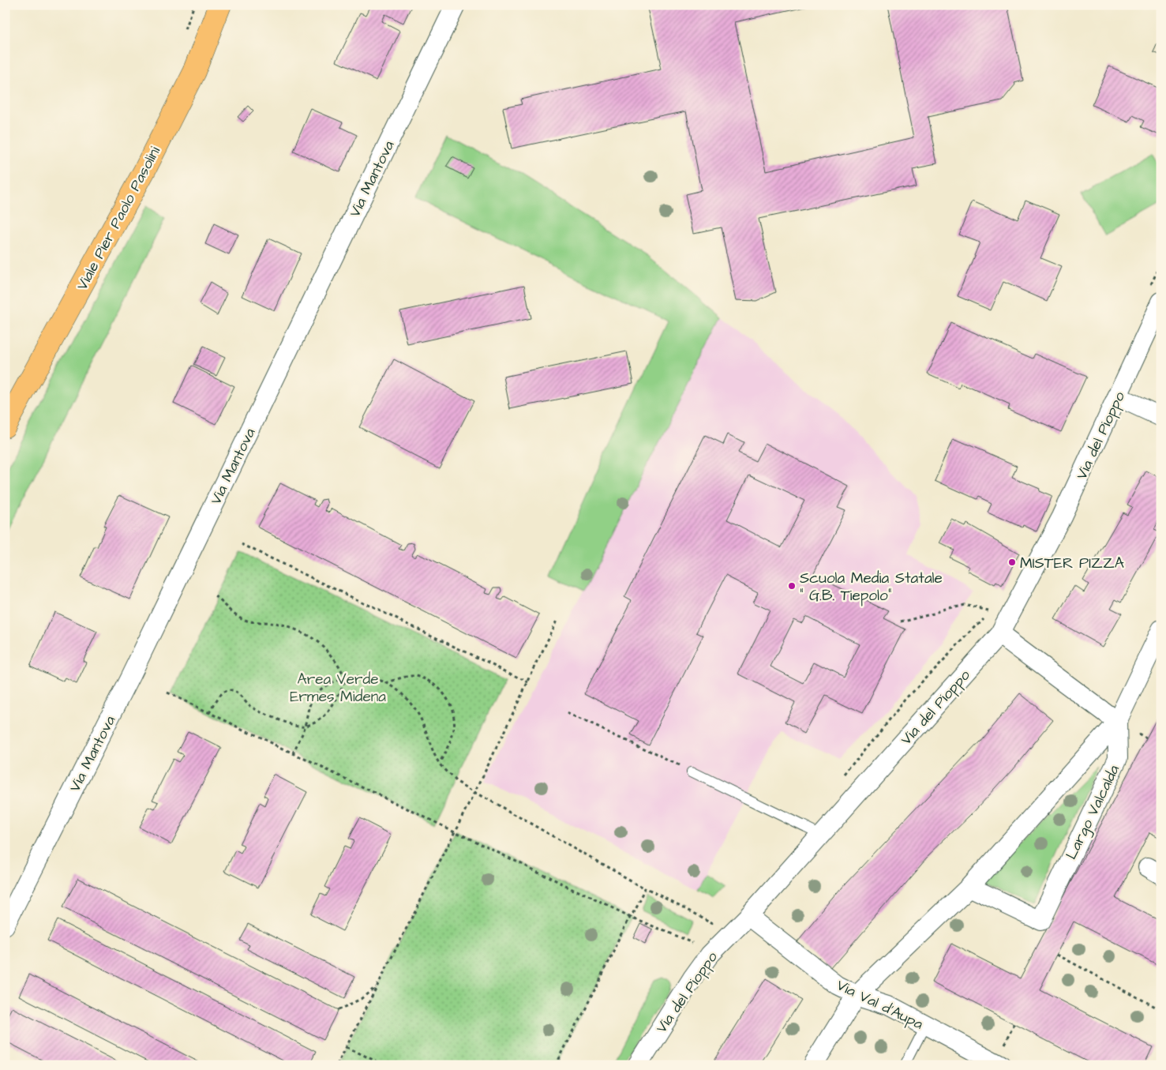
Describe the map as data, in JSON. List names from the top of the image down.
{
  "streets": {
    "main road": ["Viale Pier Paolo Pasolini"],
    "street": [
      "Via Mantova",
      "Via del Pioppo",
      "Largo Valcalda",
      "Via Val d'Aupa"
    ]
  },
  "crossings": [
    ["Via del Pioppo", "Via Val d'Aupa"],
    ["Largo Valcalda", "Via Val d'Aupa"]
  ],
  "parks": ["Area Verde Ermes Midena"],
  "places": ["MISTER PIZZA", "Scuola Media Statale \" G.B. Tiepolo\""]
}
